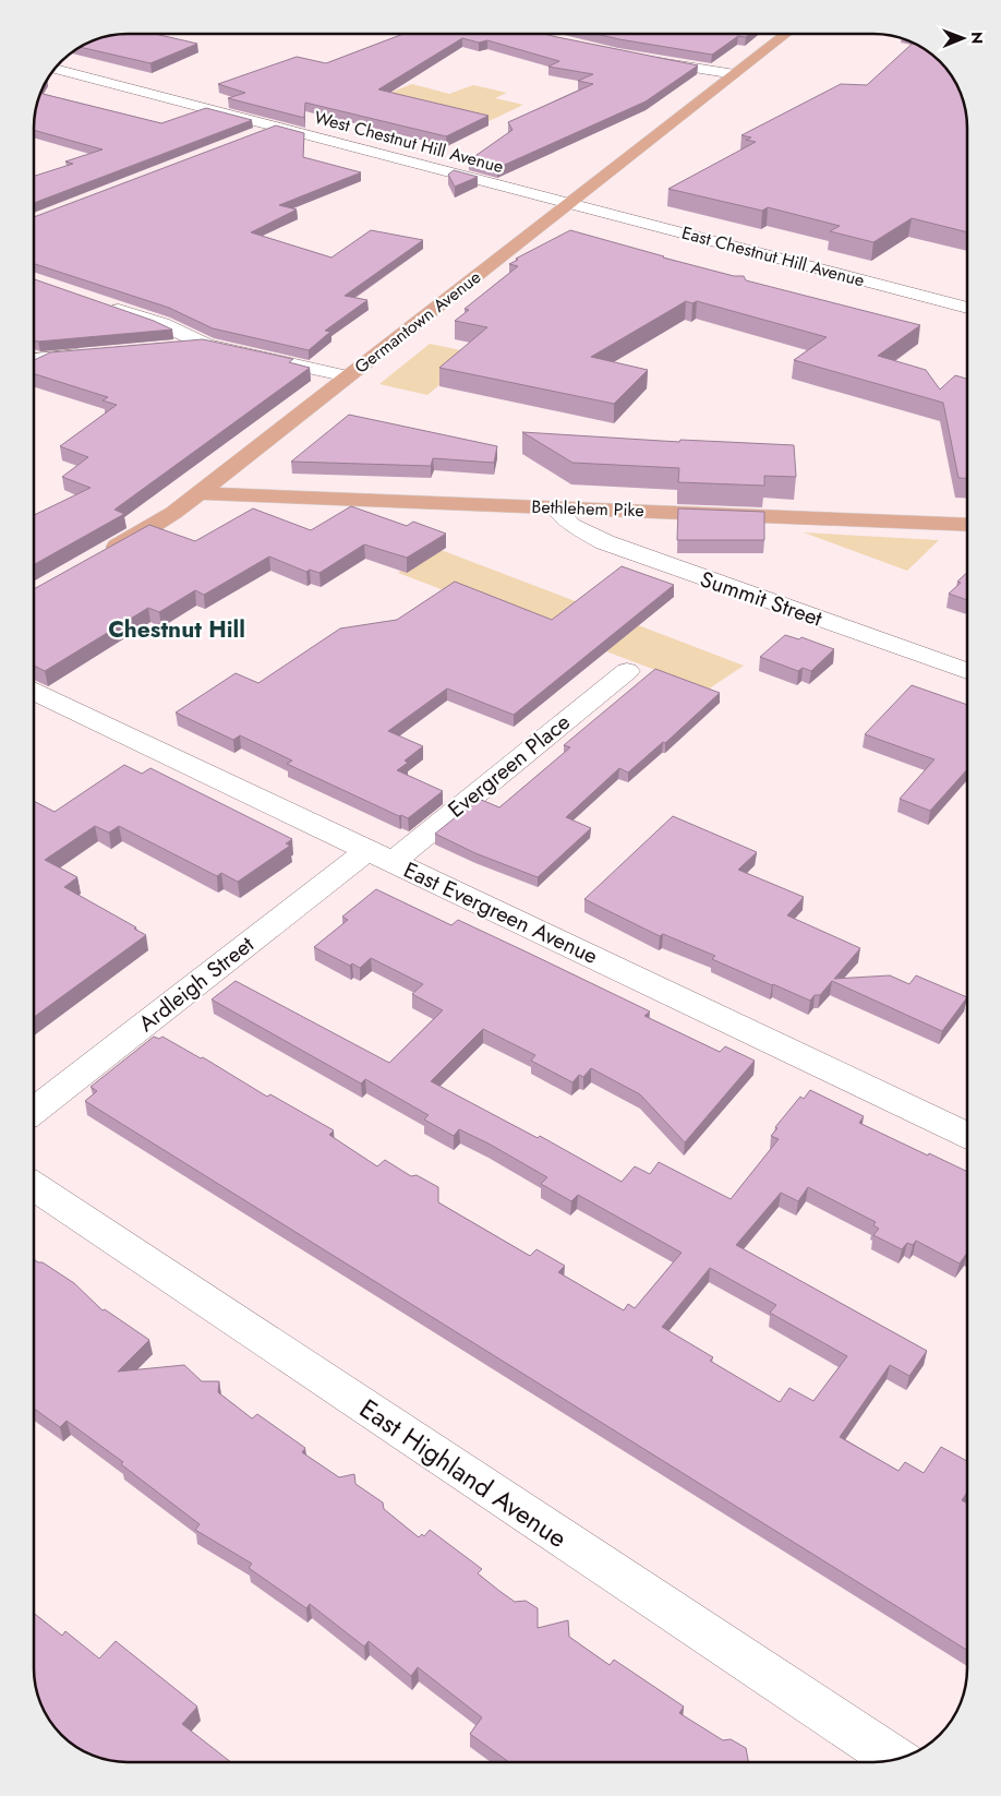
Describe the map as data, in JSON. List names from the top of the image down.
{
  "streets": {
    "main road": ["Germantown Avenue", "Bethlehem Pike"],
    "street": [
      "West Chestnut Hill Avenue",
      "East Chestnut Hill Avenue",
      "Summit Street",
      "Evergreen Place",
      "East Evergreen Avenue",
      "Ardleigh Street",
      "East Highland Avenue"
    ]
  },
  "crossings": [
    ["West Chestnut Hill Avenue", "East Chestnut Hill Avenue"],
    ["West Chestnut Hill Avenue", "Germantown Avenue"],
    ["East Chestnut Hill Avenue", "Germantown Avenue"],
    ["Germantown Avenue", "Bethlehem Pike"],
    ["Bethlehem Pike", "Summit Street"],
    ["Evergreen Place", "East Evergreen Avenue"],
    ["Evergreen Place", "Ardleigh Street"],
    ["East Evergreen Avenue", "Ardleigh Street"]
  ],
  "districts": ["Chestnut Hill"],
  "north": "right"
}
